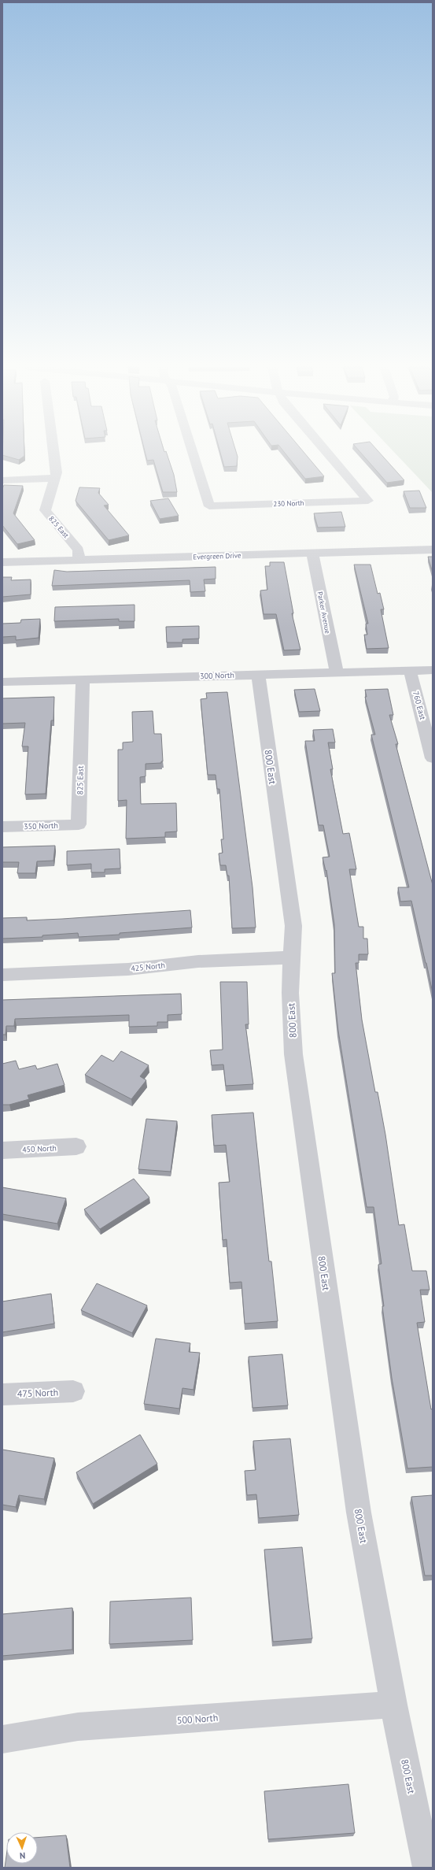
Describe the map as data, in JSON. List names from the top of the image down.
{
  "streets": {
    "street": [
      "230 North",
      "825 East",
      "Evergreen Drive",
      "Parker Avenue",
      "300 North",
      "760 East",
      "800 East",
      "350 North",
      "425 North",
      "450 North",
      "475 North",
      "500 North"
    ]
  },
  "crossings": [
    ["825 East", "Evergreen Drive"],
    ["825 East", "300 North"],
    ["825 East", "350 North"],
    ["Evergreen Drive", "Parker Avenue"],
    ["Parker Avenue", "300 North"],
    ["300 North", "760 East"],
    ["300 North", "800 East"],
    ["800 East", "425 North"],
    ["800 East", "500 North"]
  ],
  "north": "bottom"
}
